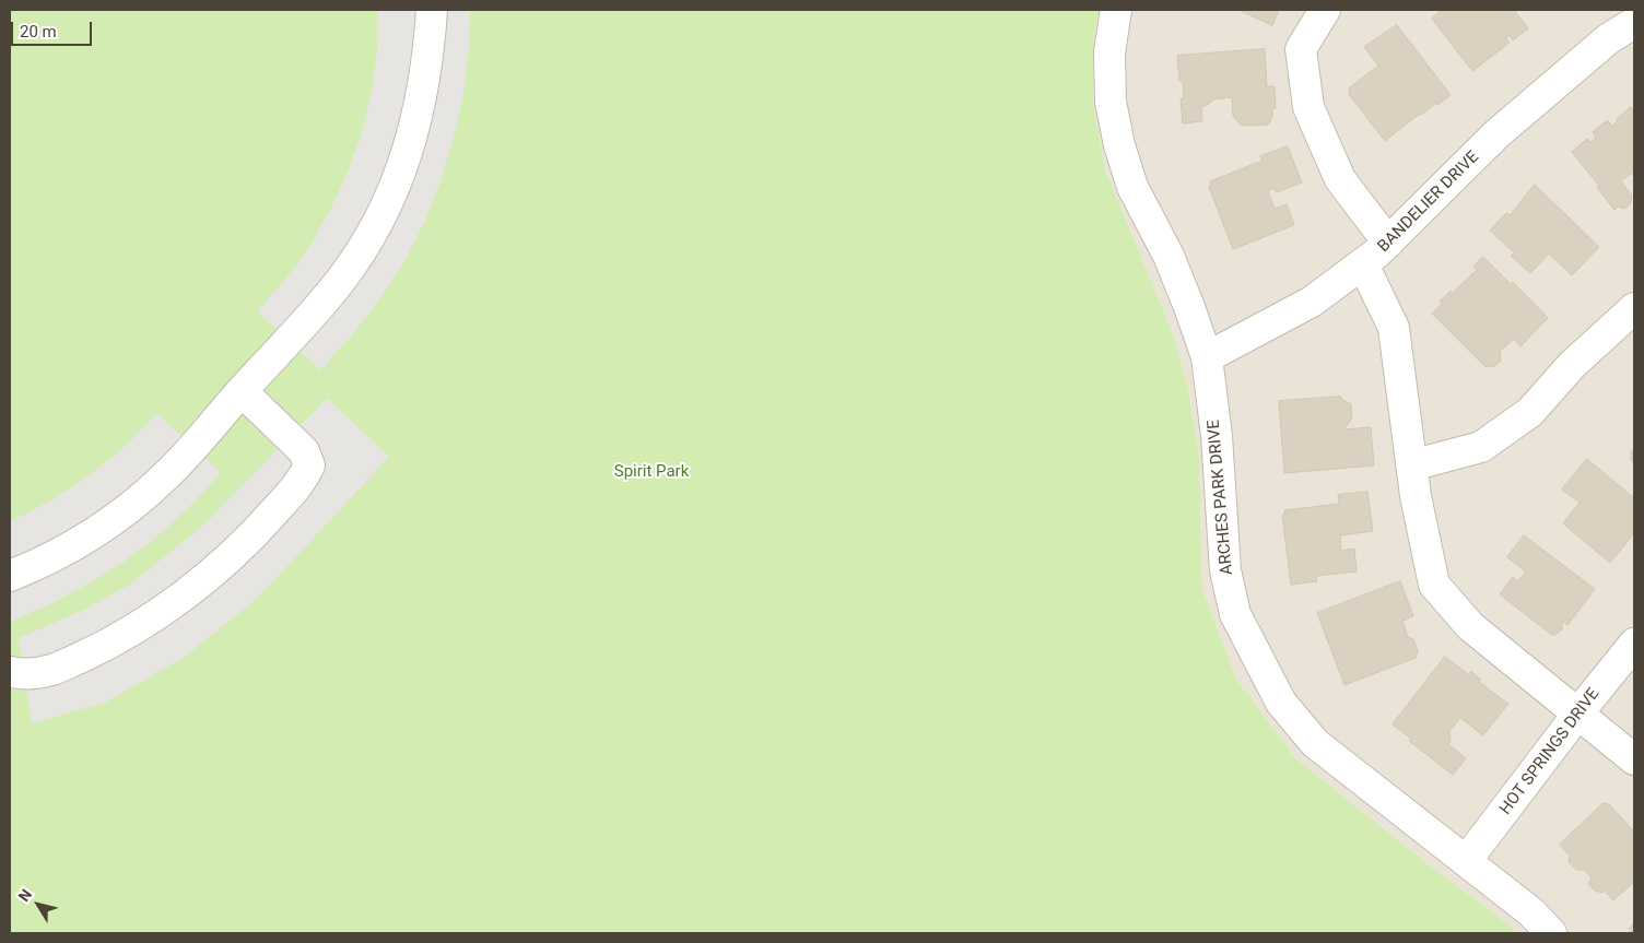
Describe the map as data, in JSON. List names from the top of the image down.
{
  "streets": {
    "street": ["BANDELIER DRIVE", "ARCHES PARK DRIVE", "HOT SPRINGS DRIVE"]
  },
  "crossings": [
    ["BANDELIER DRIVE", "ARCHES PARK DRIVE"],
    ["ARCHES PARK DRIVE", "HOT SPRINGS DRIVE"]
  ],
  "parks": ["Spirit Park"],
  "scale_bar": "20 m",
  "north": "top left"
}
